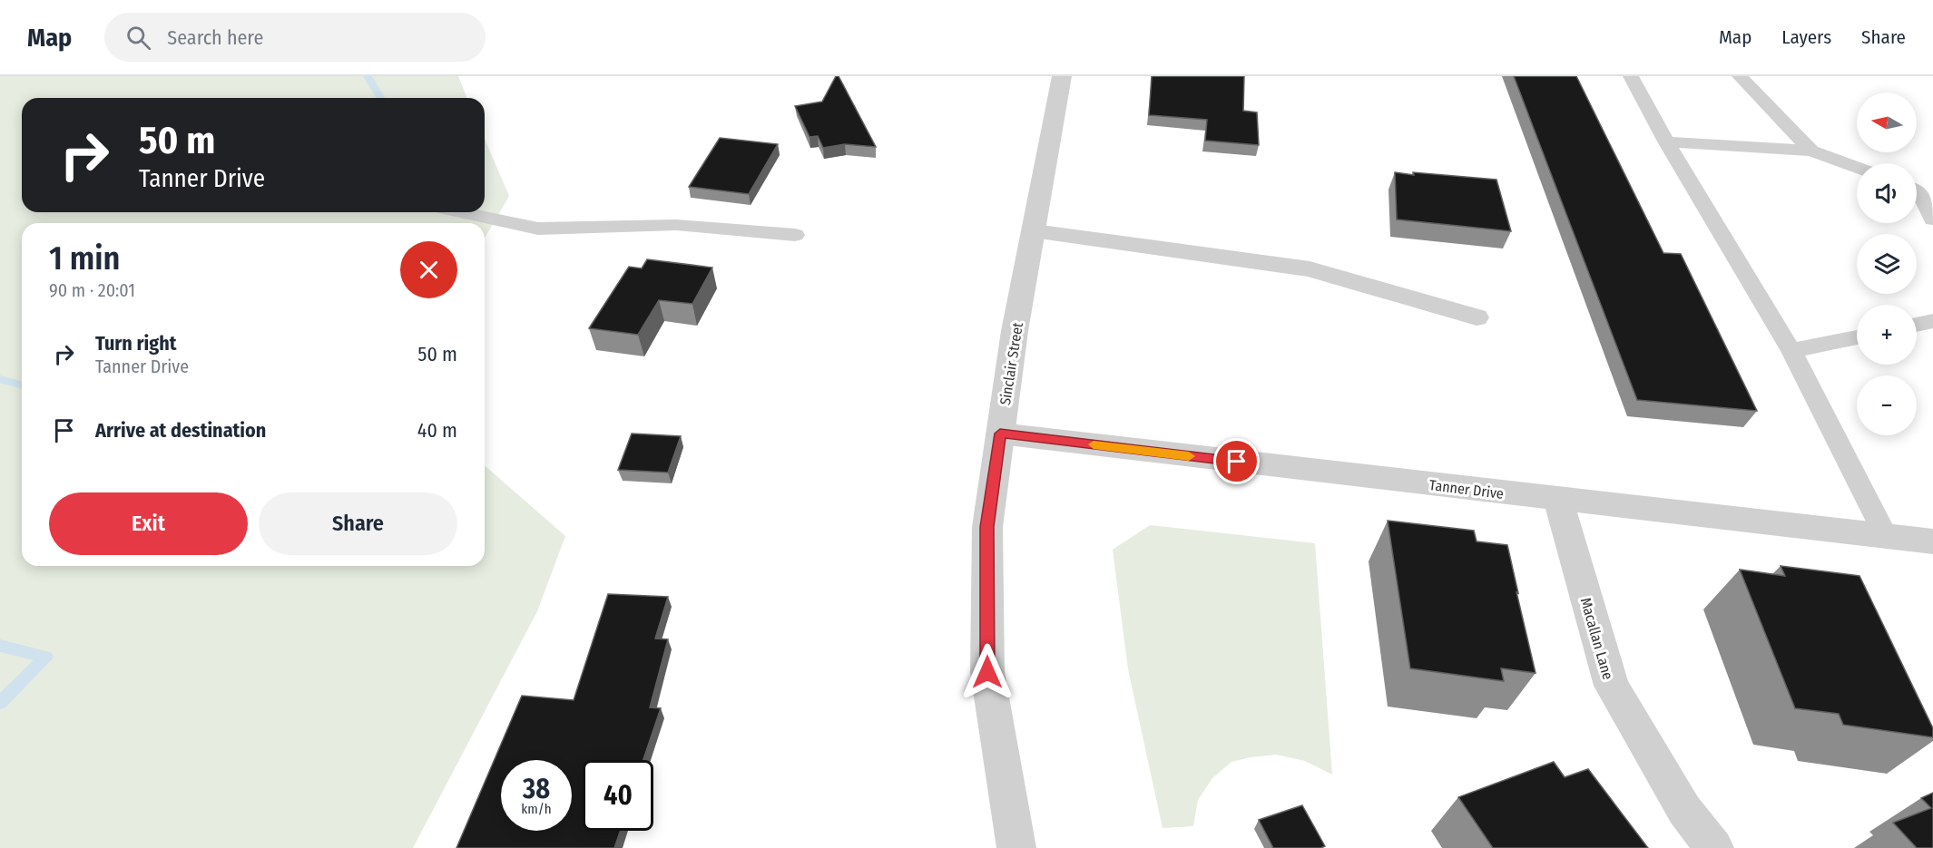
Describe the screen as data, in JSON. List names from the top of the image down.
{
  "streets": {
    "street": ["Sinclair Street", "Tanner Drive", "Macallan Lane"]
  },
  "crossings": [
    ["Sinclair Street", "Tanner Drive"],
    ["Tanner Drive", "Macallan Lane"]
  ],
  "north": "left",
  "page": {
    "header": "Map",
    "search": "Search here",
    "nav": ["Map", "Layers", "Share"],
    "map_buttons": ["+", "−"],
    "turn": ["50 m", "Tanner Drive"],
    "heading": ["1 min", "90 m · 20:01"],
    "list": [
      {
        "name": "Turn right",
        "note": "Tanner Drive",
        "value": "50 m"
      },
      {
        "name": "Arrive at destination",
        "value": "40 m"
      }
    ],
    "buttons": ["Exit", "Share"],
    "speed": "38 km/h",
    "limit": "40"
  }
}
